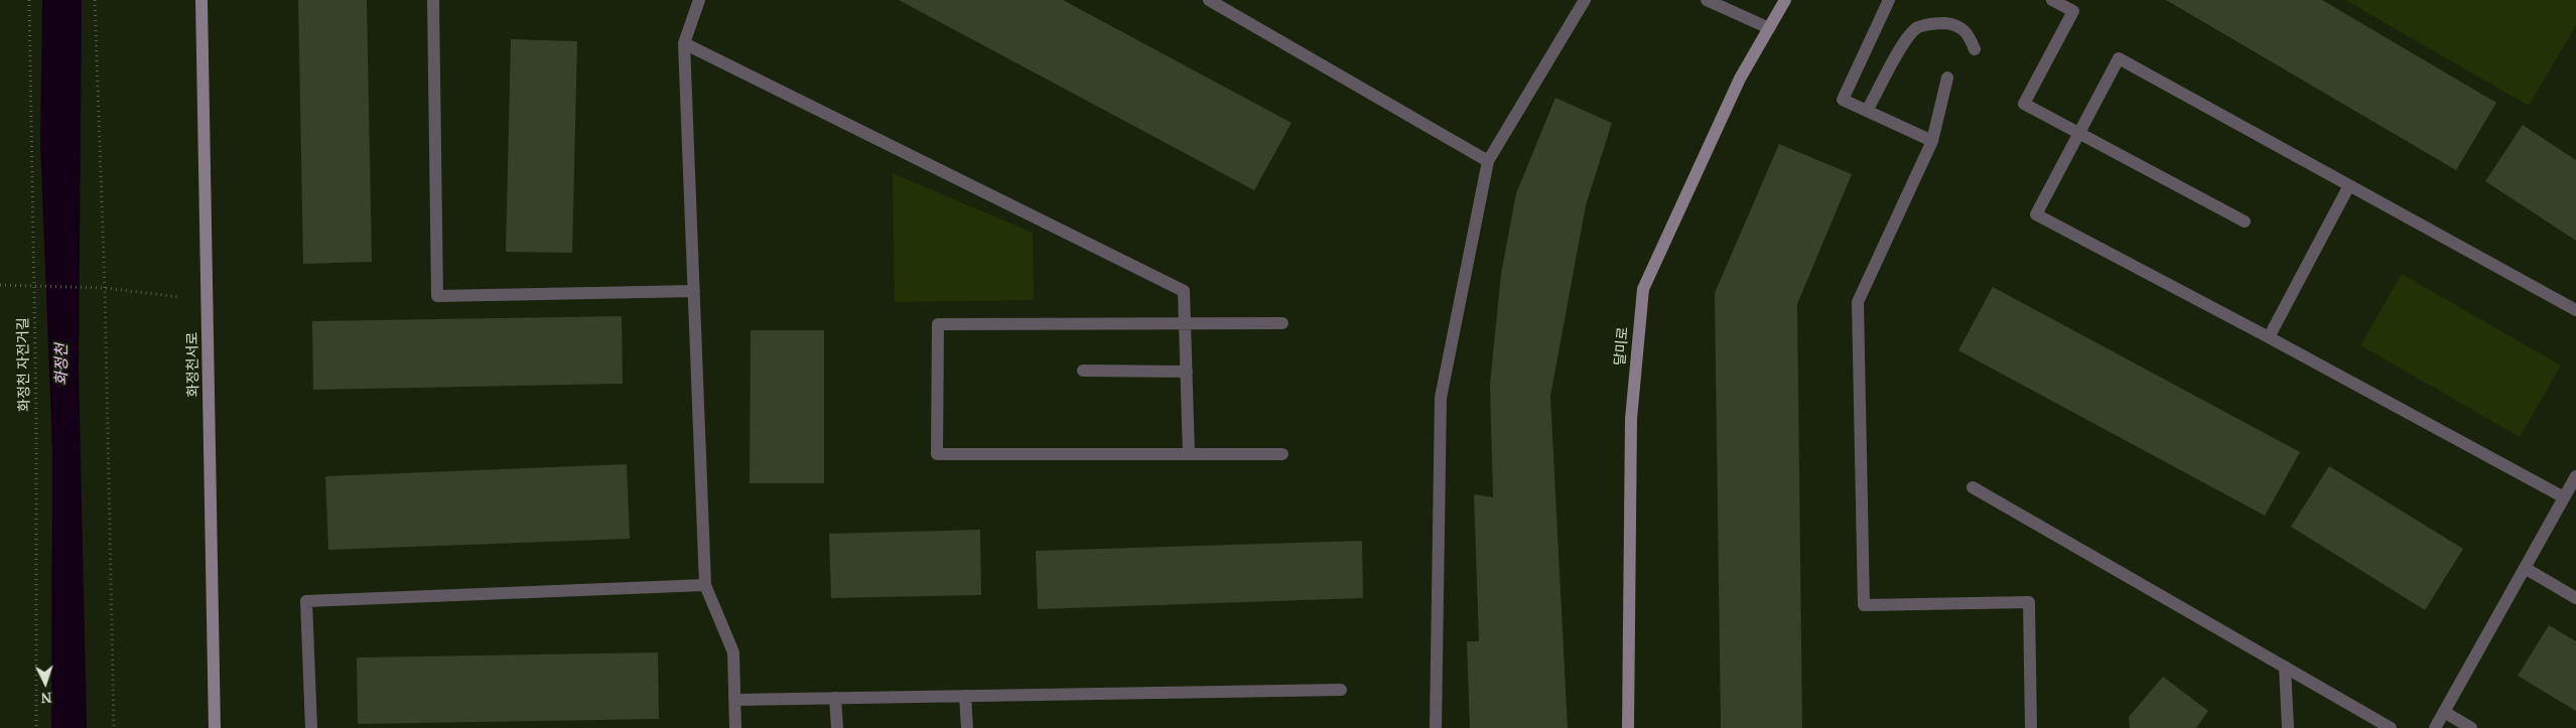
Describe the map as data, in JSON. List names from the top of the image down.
{
  "streets": {
    "street": ["달미로", "화정천서로"],
    "path": ["화정천 자전거길"]
  },
  "water": ["화정천"],
  "north": "bottom"
}
